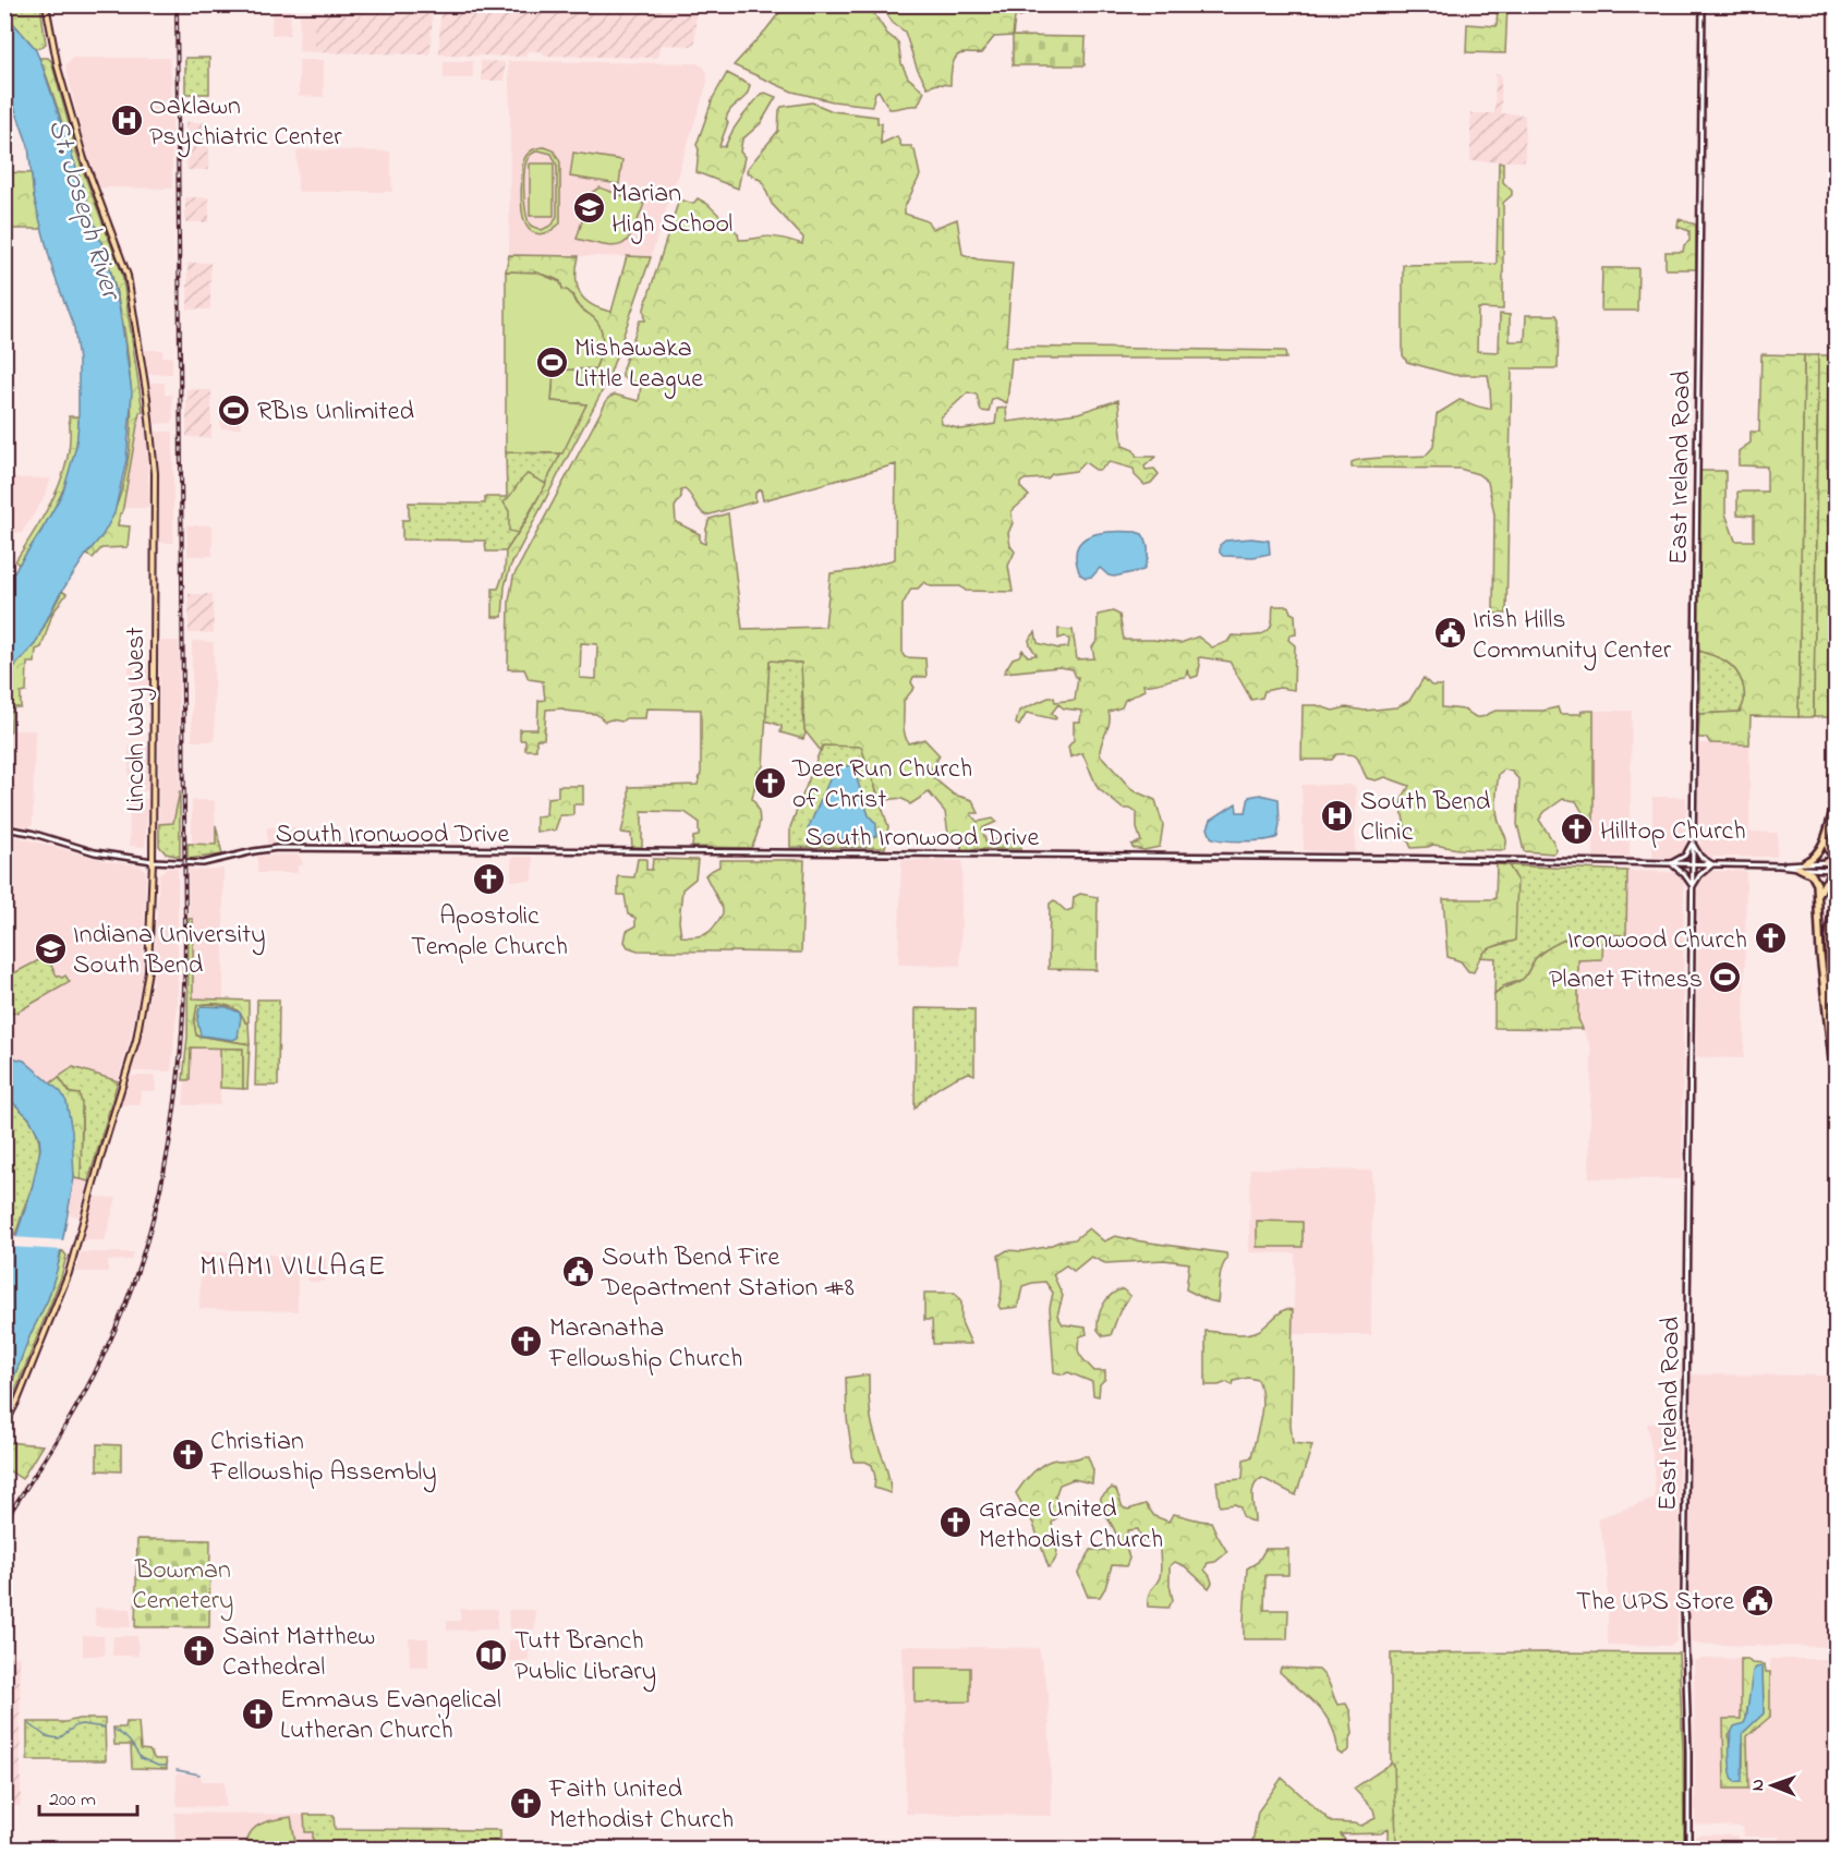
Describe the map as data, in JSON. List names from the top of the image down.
{
  "streets": {
    "main road": ["East Ireland Road", "Lincoln Way West", "South Ironwood Drive"]
  },
  "crossings": [
    ["East Ireland Road", "South Ironwood Drive"],
    ["Lincoln Way West", "South Ironwood Drive"]
  ],
  "districts": ["MIAMI VILLAGE"],
  "water": ["St. Joseph River"],
  "parks": ["Bowman Cemetery"],
  "places": {
    "hospital": ["Oaklawn Psychiatric Center", "South Bend Clinic"],
    "school or university": ["Marian High School", "Indiana University South Bend"],
    "sports": ["Mishawaka Little League", "RBIs Unlimited", "Planet Fitness"],
    "public building": ["Irish Hills Community Center", "South Bend Fire Department Station #8", "The UPS Store"],
    "church": [
      "Deer Run Church of Christ",
      "Hilltop Church",
      "Apostolic Temple Church",
      "Ironwood Church",
      "Maranatha Fellowship Church",
      "Christian Fellowship Assembly",
      "Grace United Methodist Church",
      "Saint Matthew Cathedral",
      "Emmaus Evangelical Lutheran Church",
      "Faith United Methodist Church"
    ],
    "library": ["Tutt Branch Public Library"]
  },
  "scale_bar": "200 m",
  "north": "left"
}
